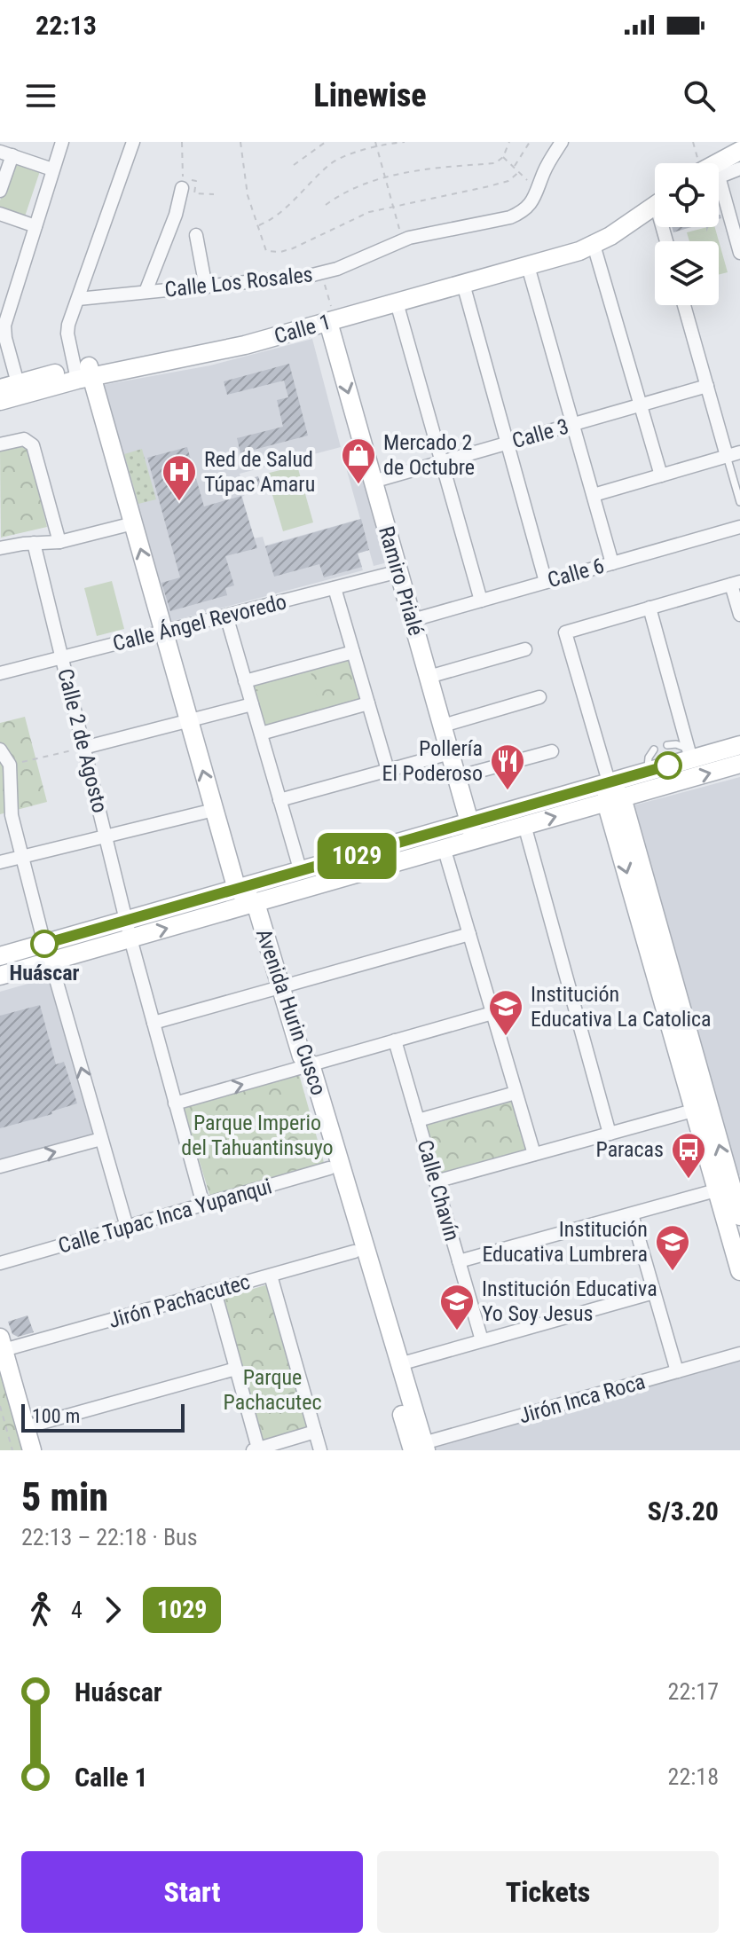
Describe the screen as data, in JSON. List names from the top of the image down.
{
  "streets": {
    "street": [
      "Calle Los Rosales",
      "Calle 1",
      "Calle 3",
      "Calle 6",
      "Ramiro Prialé",
      "Calle Ángel Revoredo",
      "Calle 2 de Agosto",
      "Avenida Hurin Cusco",
      "Calle Chavín",
      "Calle Tupac Inca Yupanqui",
      "Jirón Pachacutec",
      "Jirón Inca Roca"
    ]
  },
  "crossings": [
    ["Calle 1", "Ramiro Prialé"],
    ["Calle 3", "Ramiro Prialé"],
    ["Calle 6", "Ramiro Prialé"],
    ["Ramiro Prialé", "Calle Ángel Revoredo"],
    ["Calle Ángel Revoredo", "Calle 2 de Agosto"],
    ["Calle 2 de Agosto", "Calle Tupac Inca Yupanqui"],
    ["Avenida Hurin Cusco", "Calle Tupac Inca Yupanqui"],
    ["Avenida Hurin Cusco", "Jirón Pachacutec"],
    ["Avenida Hurin Cusco", "Jirón Inca Roca"]
  ],
  "parks": ["Parque Imperio del Tahuantinsuyo", "Parque Pachacutec"],
  "places": {
    "shop": ["Mercado 2 de Octubre"],
    "hospital": ["Red de Salud Túpac Amaru"],
    "restaurant": ["Pollería El Poderoso"],
    "other": ["Huáscar"],
    "school or university": ["Institución Educativa La Catolica", "Institución Educativa Lumbrera", "Institución Educativa Yo Soy Jesus"],
    "bus stop": ["Paracas"]
  },
  "lines": ["bus line 1029"],
  "scale_bar": "100 m",
  "page": {
    "status": "22:13",
    "header": "Linewise",
    "on_map": "1029",
    "scale": "100 m",
    "heading": ["5 min", "22:13 – 22:18 · Bus", "S/3.20"],
    "legs": ["4", "1029"],
    "list": [
      {
        "name": "Huáscar",
        "value": "22:17"
      },
      {
        "name": "Calle 1",
        "value": "22:18"
      }
    ],
    "buttons": ["Start", "Tickets"]
  }
}
